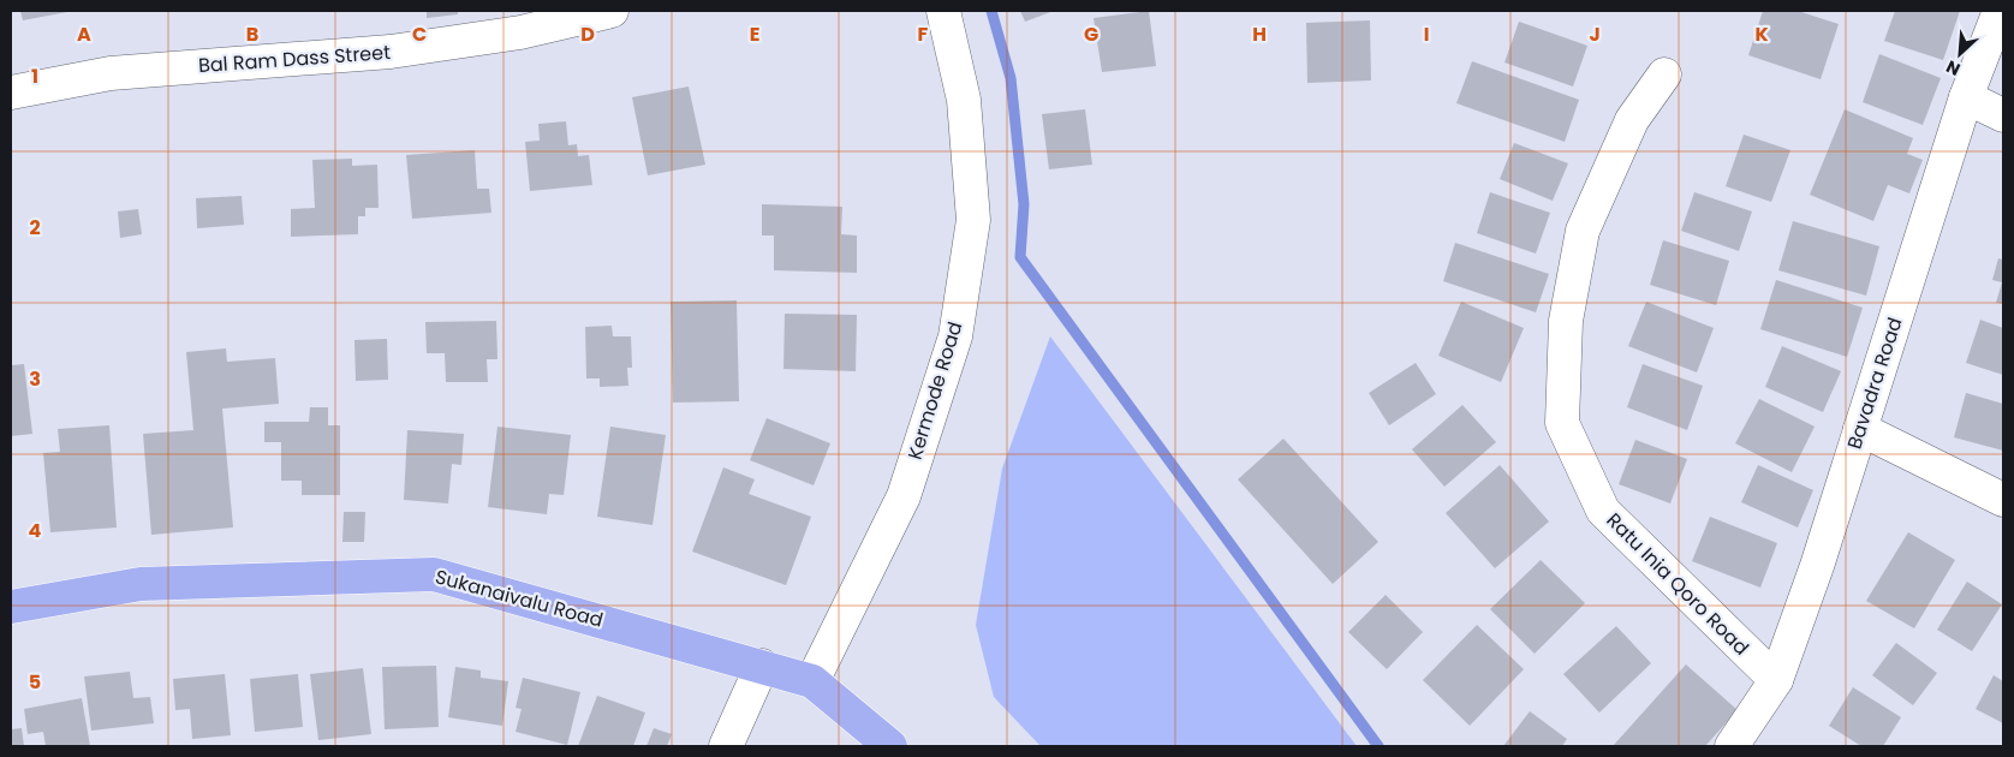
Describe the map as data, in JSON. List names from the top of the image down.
{
  "streets": {
    "main road": ["Sukanaivalu Road"],
    "street": [
      "Bal Ram Dass Street",
      "Bavadra Road",
      "Kermode Road",
      "Ratu Inia Qoro Road"
    ]
  },
  "crossings": [
    ["Bavadra Road", "Ratu Inia Qoro Road"],
    ["Kermode Road", "Sukanaivalu Road"]
  ],
  "north": "bottom left",
  "grid": {
    "columns": [
      "A",
      "B",
      "C",
      "D",
      "E",
      "F",
      "G",
      "H",
      "I",
      "J",
      "K"
    ],
    "rows": [
      "1",
      "2",
      "3",
      "4",
      "5"
    ]
  }
}
